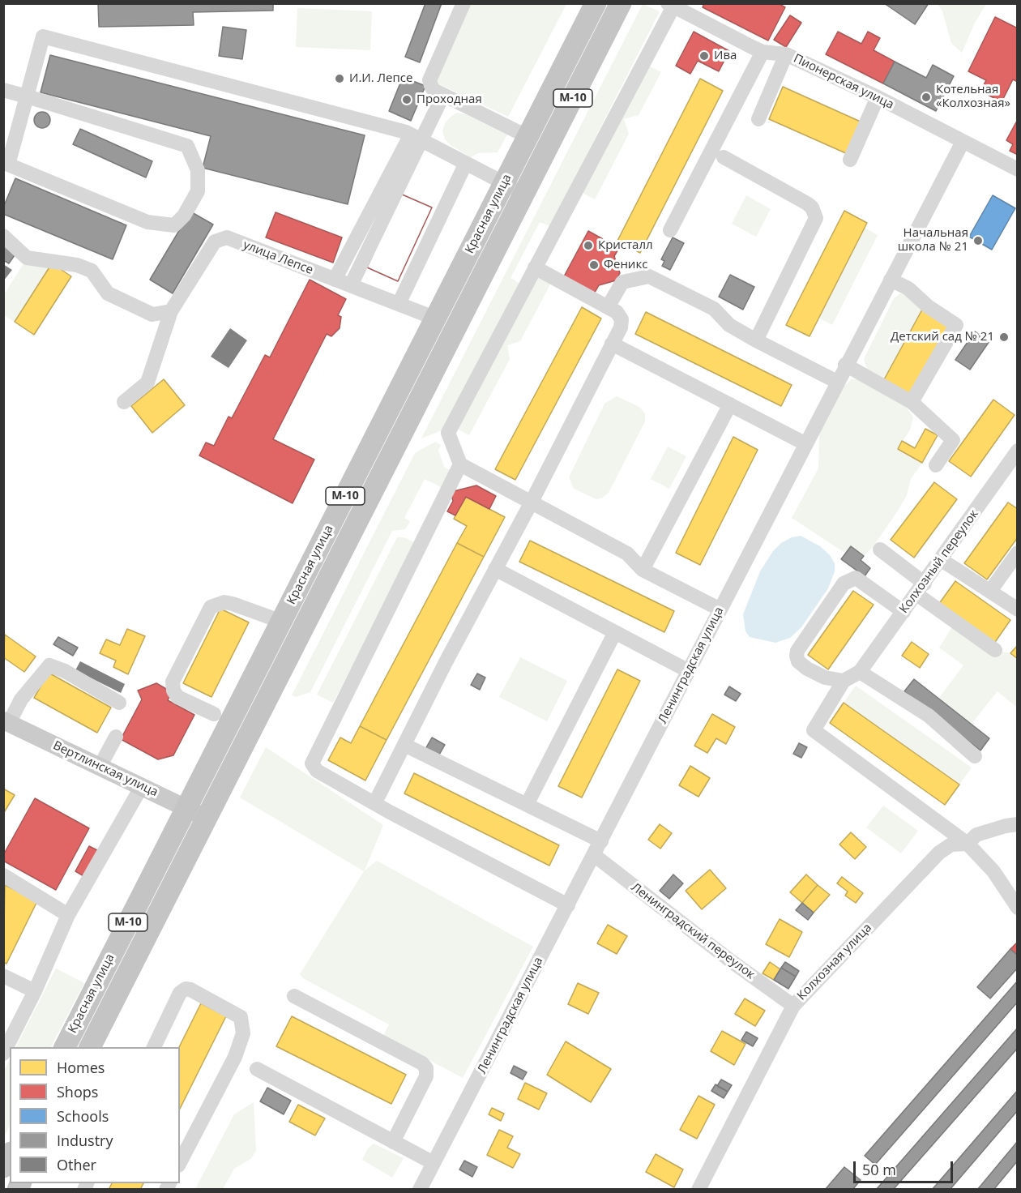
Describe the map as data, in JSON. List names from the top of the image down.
{
  "streets": {
    "highway": ["М-10", "Красная улица"],
    "main road": ["Вертлинская улица"],
    "street": [
      "Пионерская улица",
      "улица Лепсе",
      "Колхозный переулок",
      "Ленинградская улица",
      "Ленинградский переулок",
      "Колхозная улица"
    ]
  },
  "crossings": [
    ["Пионерская улица", "Ленинградская улица"],
    ["Красная улица", "улица Лепсе"],
    ["Красная улица", "Вертлинская улица"],
    ["Ленинградская улица", "Ленинградский переулок"],
    ["Ленинградский переулок", "Колхозная улица"]
  ],
  "places": [
    "Ива",
    "И.И. Лепсе",
    "Котельная «Колхозная»",
    "Проходная",
    "Начальная школа № 21",
    "Кристалл",
    "Феникс",
    "Детский сад № 21"
  ],
  "legend": [
    "Homes",
    "Shops",
    "Schools",
    "Industry",
    "Other"
  ],
  "scale_bar": "50 m"
}
